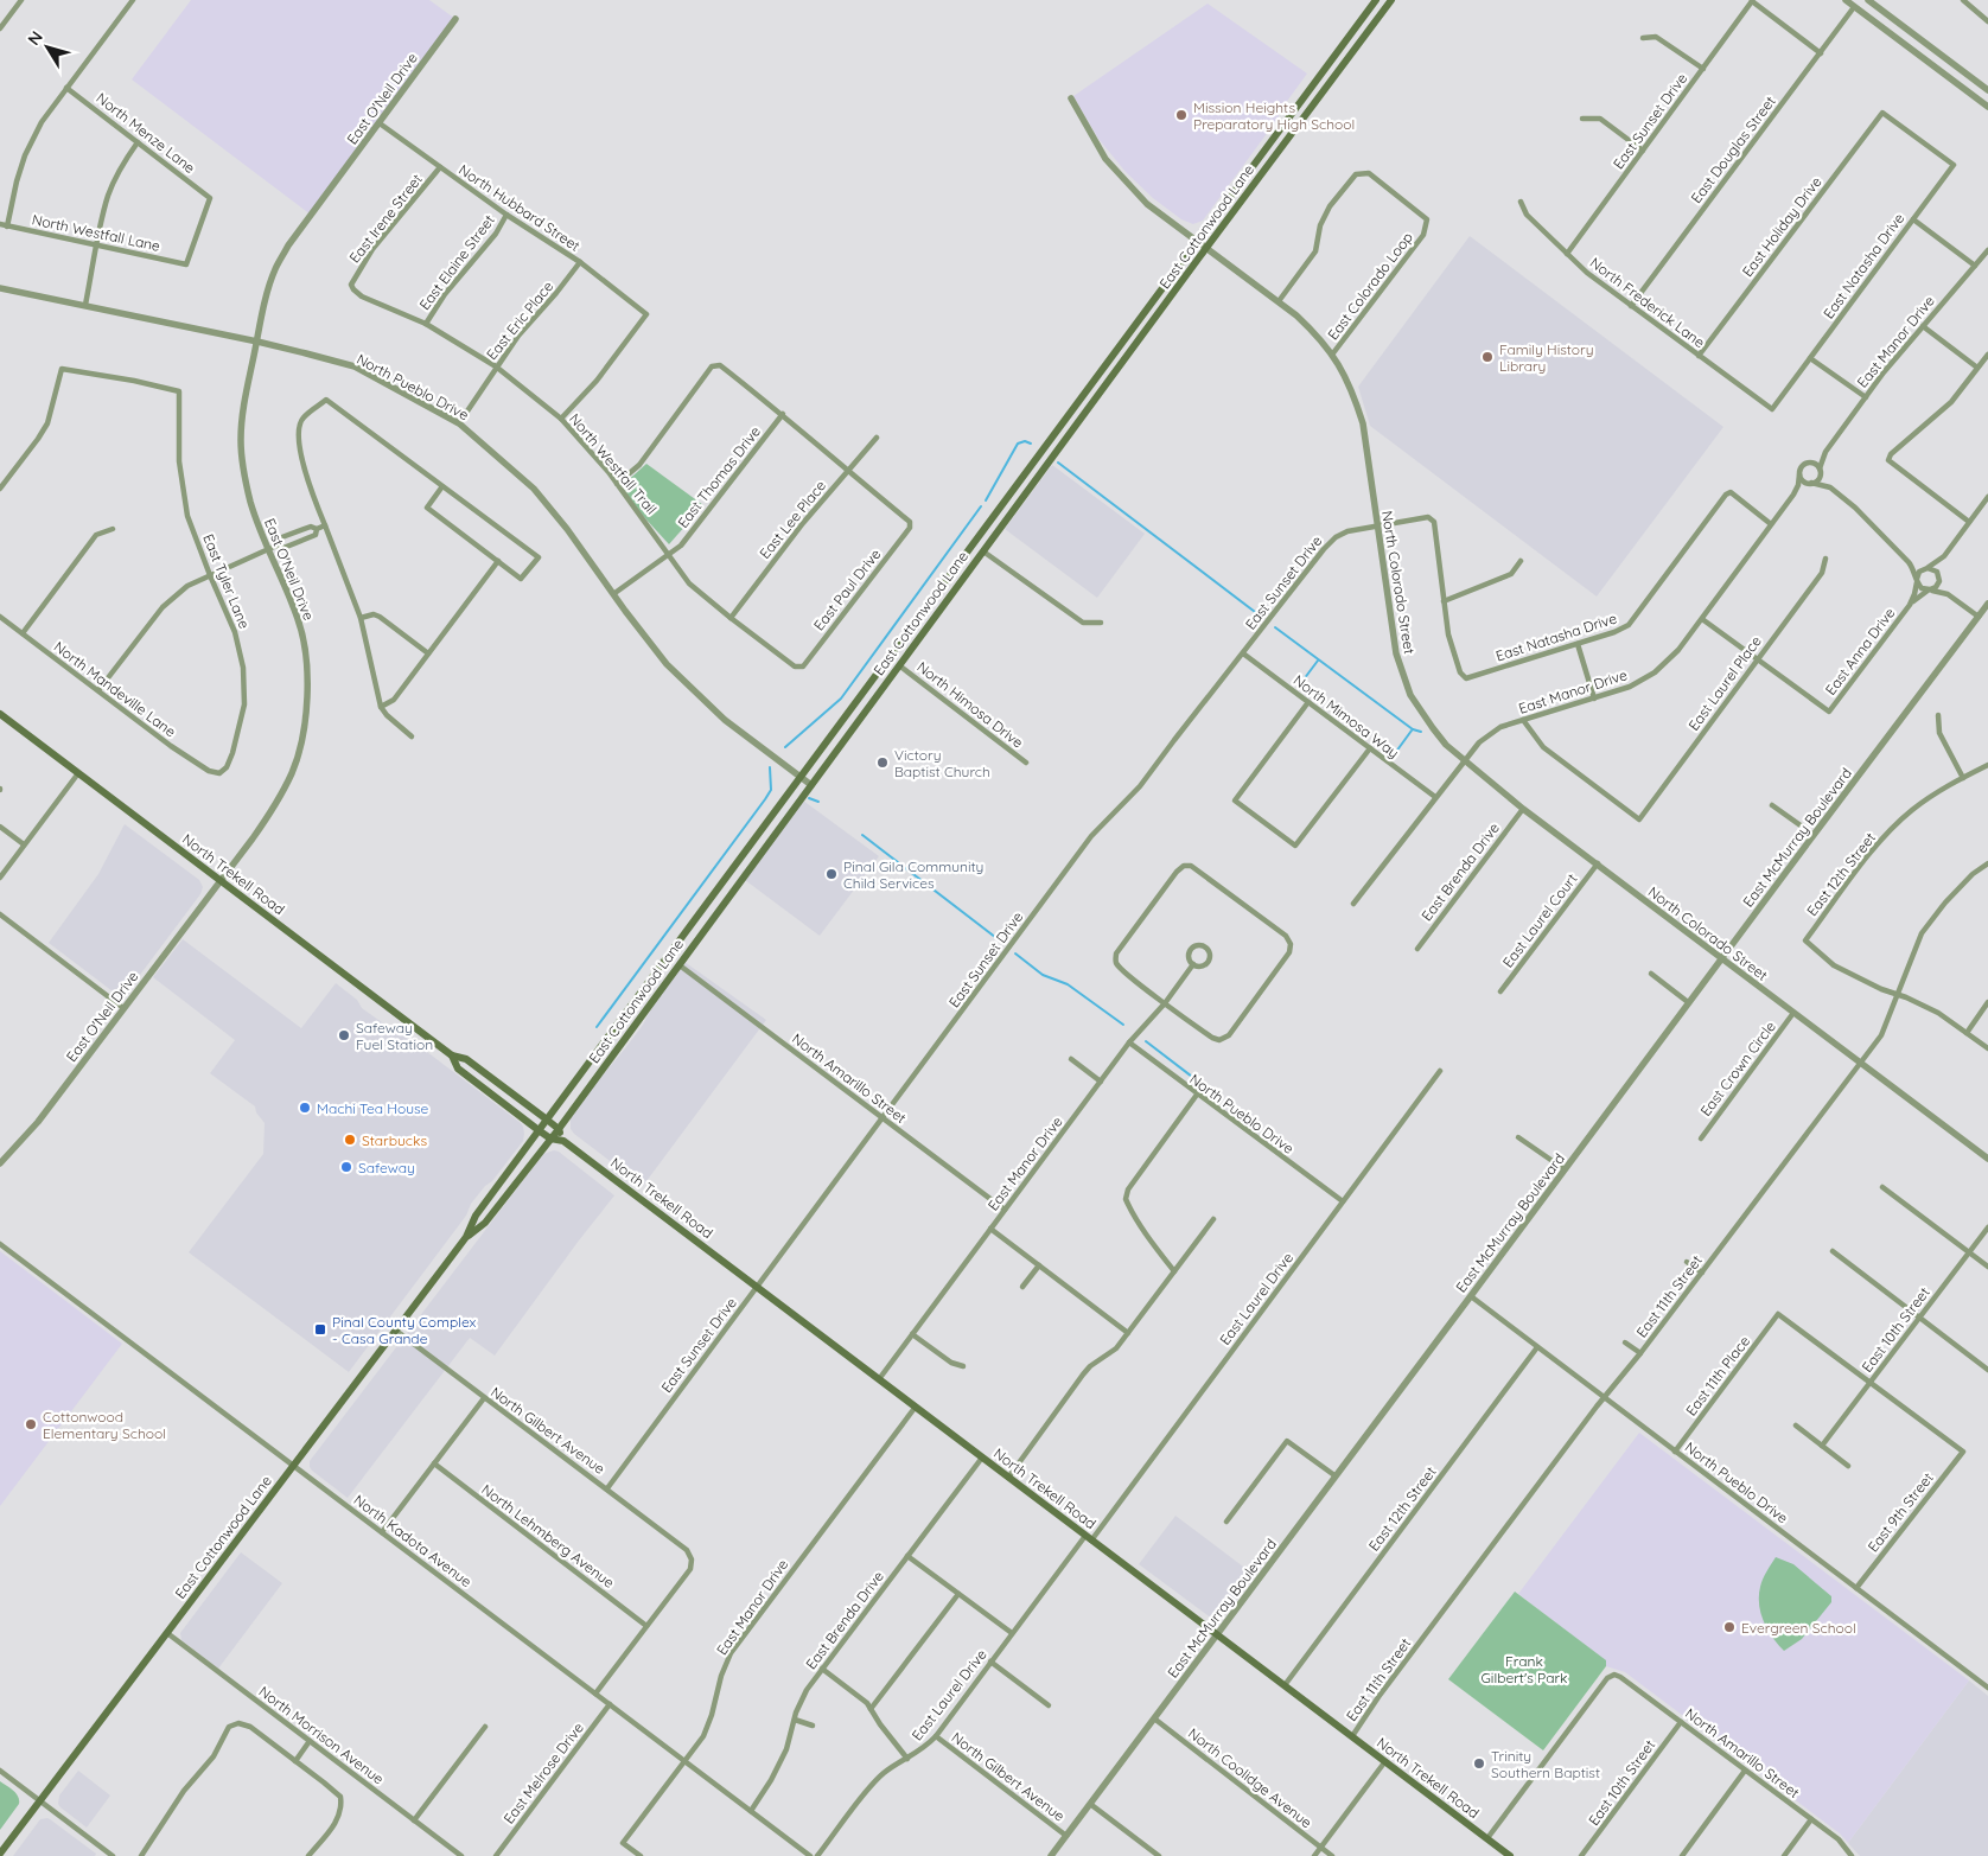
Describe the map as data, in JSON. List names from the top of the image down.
{
  "streets": {
    "main road": ["East Cottonwood Lane", "North Trekell Road"],
    "street": [
      "East O'Neil Drive",
      "East Sunset Drive",
      "North Menze Lane",
      "East Douglas Street",
      "North Hubbard Street",
      "East Irene Street",
      "East Holiday Drive",
      "North Westfall Lane",
      "East Elaine Street",
      "East Natasha Drive",
      "East Colorado Loop",
      "North Frederick Lane",
      "East Eric Place",
      "East Manor Drive",
      "North Pueblo Drive",
      "North Westfall Trail",
      "East Thomas Drive",
      "East Lee Place",
      "East Tyler Lane",
      "North Colorado Street",
      "East Paul Drive",
      "East Anna Drive",
      "East Laurel Place",
      "North Mandeville Lane",
      "North Himosa Drive",
      "North Mimosa Way",
      "East McMurray Boulevard",
      "East Brenda Drive",
      "East 12th Street",
      "East Laurel Court",
      "East Crown Circle",
      "North Amarillo Street",
      "East 11th Street",
      "East Laurel Drive",
      "East 10th Street",
      "East 11th Place",
      "North Gilbert Avenue",
      "East 9th Street",
      "North Lehmberg Avenue",
      "North Kadota Avenue",
      "North Morrison Avenue",
      "East Melrose Drive",
      "North Coolidge Avenue"
    ]
  },
  "crossings": [
    ["East O'Neil Drive", "North Hubbard Street"],
    ["East O'Neil Drive", "North Pueblo Drive"],
    ["East O'Neil Drive", "North Trekell Road"],
    ["East Sunset Drive", "East Natasha Drive"],
    ["East Sunset Drive", "North Frederick Lane"],
    ["East Sunset Drive", "North Colorado Street"],
    ["East Sunset Drive", "North Mimosa Way"],
    ["East Sunset Drive", "North Trekell Road"],
    ["East Sunset Drive", "North Amarillo Street"],
    ["East Sunset Drive", "North Gilbert Avenue"],
    ["North Menze Lane", "North Westfall Lane"],
    ["East Douglas Street", "North Frederick Lane"],
    ["North Hubbard Street", "East Irene Street"],
    ["North Hubbard Street", "East Elaine Street"],
    ["North Hubbard Street", "East Eric Place"],
    ["North Hubbard Street", "North Westfall Trail"],
    ["East Irene Street", "North Westfall Trail"],
    ["East Cottonwood Lane", "North Pueblo Drive"],
    ["East Cottonwood Lane", "North Colorado Street"],
    ["East Cottonwood Lane", "North Himosa Drive"],
    ["East Cottonwood Lane", "North Trekell Road"],
    ["East Cottonwood Lane", "North Amarillo Street"],
    ["East Cottonwood Lane", "North Gilbert Avenue"],
    ["East Cottonwood Lane", "North Kadota Avenue"],
    ["East Cottonwood Lane", "North Morrison Avenue"],
    ["East Holiday Drive", "East Natasha Drive"],
    ["East Holiday Drive", "North Frederick Lane"],
    ["East Elaine Street", "North Westfall Trail"],
    ["East Natasha Drive", "North Frederick Lane"],
    ["East Natasha Drive", "East Manor Drive"],
    ["East Colorado Loop", "North Colorado Street"],
    ["East Eric Place", "North Pueblo Drive"],
    ["East Eric Place", "North Westfall Trail"],
    ["East Manor Drive", "North Pueblo Drive"],
    ["East Manor Drive", "North Colorado Street"],
    ["East Manor Drive", "East Laurel Place"],
    ["East Manor Drive", "North Mimosa Way"],
    ["East Manor Drive", "North Trekell Road"],
    ["East Manor Drive", "North Amarillo Street"],
    ["East Manor Drive", "North Kadota Avenue"],
    ["North Pueblo Drive", "East Thomas Drive"],
    ["North Pueblo Drive", "East McMurray Boulevard"],
    ["North Pueblo Drive", "East 12th Street"],
    ["North Pueblo Drive", "East 11th Street"],
    ["North Pueblo Drive", "East Laurel Drive"],
    ["North Pueblo Drive", "East 11th Place"],
    ["North Pueblo Drive", "East 9th Street"],
    ["North Westfall Trail", "East Thomas Drive"],
    ["North Westfall Trail", "East Lee Place"],
    ["North Westfall Trail", "East Paul Drive"],
    ["East Lee Place", "East Paul Drive"],
    ["East Tyler Lane", "North Mandeville Lane"],
    ["North Colorado Street", "East McMurray Boulevard"],
    ["North Colorado Street", "East Brenda Drive"],
    ["North Colorado Street", "East Laurel Court"],
    ["North Colorado Street", "East Crown Circle"],
    ["North Colorado Street", "East 11th Street"],
    ["East Anna Drive", "East Laurel Place"],
    ["East McMurray Boulevard", "North Trekell Road"],
    ["East McMurray Boulevard", "North Gilbert Avenue"],
    ["East McMurray Boulevard", "North Coolidge Avenue"],
    ["East Brenda Drive", "North Trekell Road"],
    ["East Brenda Drive", "North Kadota Avenue"],
    ["North Trekell Road", "East 12th Street"],
    ["North Trekell Road", "North Amarillo Street"],
    ["North Trekell Road", "East 11th Street"],
    ["North Trekell Road", "East Laurel Drive"],
    ["East 12th Street", "East 11th Street"],
    ["North Amarillo Street", "East 10th Street"],
    ["East Laurel Drive", "North Gilbert Avenue"],
    ["East 10th Street", "East 11th Place"],
    ["East 10th Street", "East 9th Street"],
    ["East 11th Place", "East 9th Street"],
    ["North Gilbert Avenue", "North Lehmberg Avenue"],
    ["North Kadota Avenue", "East Melrose Drive"]
  ],
  "parks": ["Frank Gilbert's Park"],
  "places": {
    "other": [
      "Mission Heights Preparatory High School",
      "Family History Library",
      "Victory Baptist Church",
      "Pinal Gila Community Child Services",
      "Safeway Fuel Station",
      "Machi Tea House",
      "Starbucks",
      "Safeway",
      "Cottonwood Elementary School",
      "Evergreen School",
      "Trinity Southern Baptist"
    ],
    "transit": ["Pinal County Complex - Casa Grande"]
  },
  "north": "top left"
}
